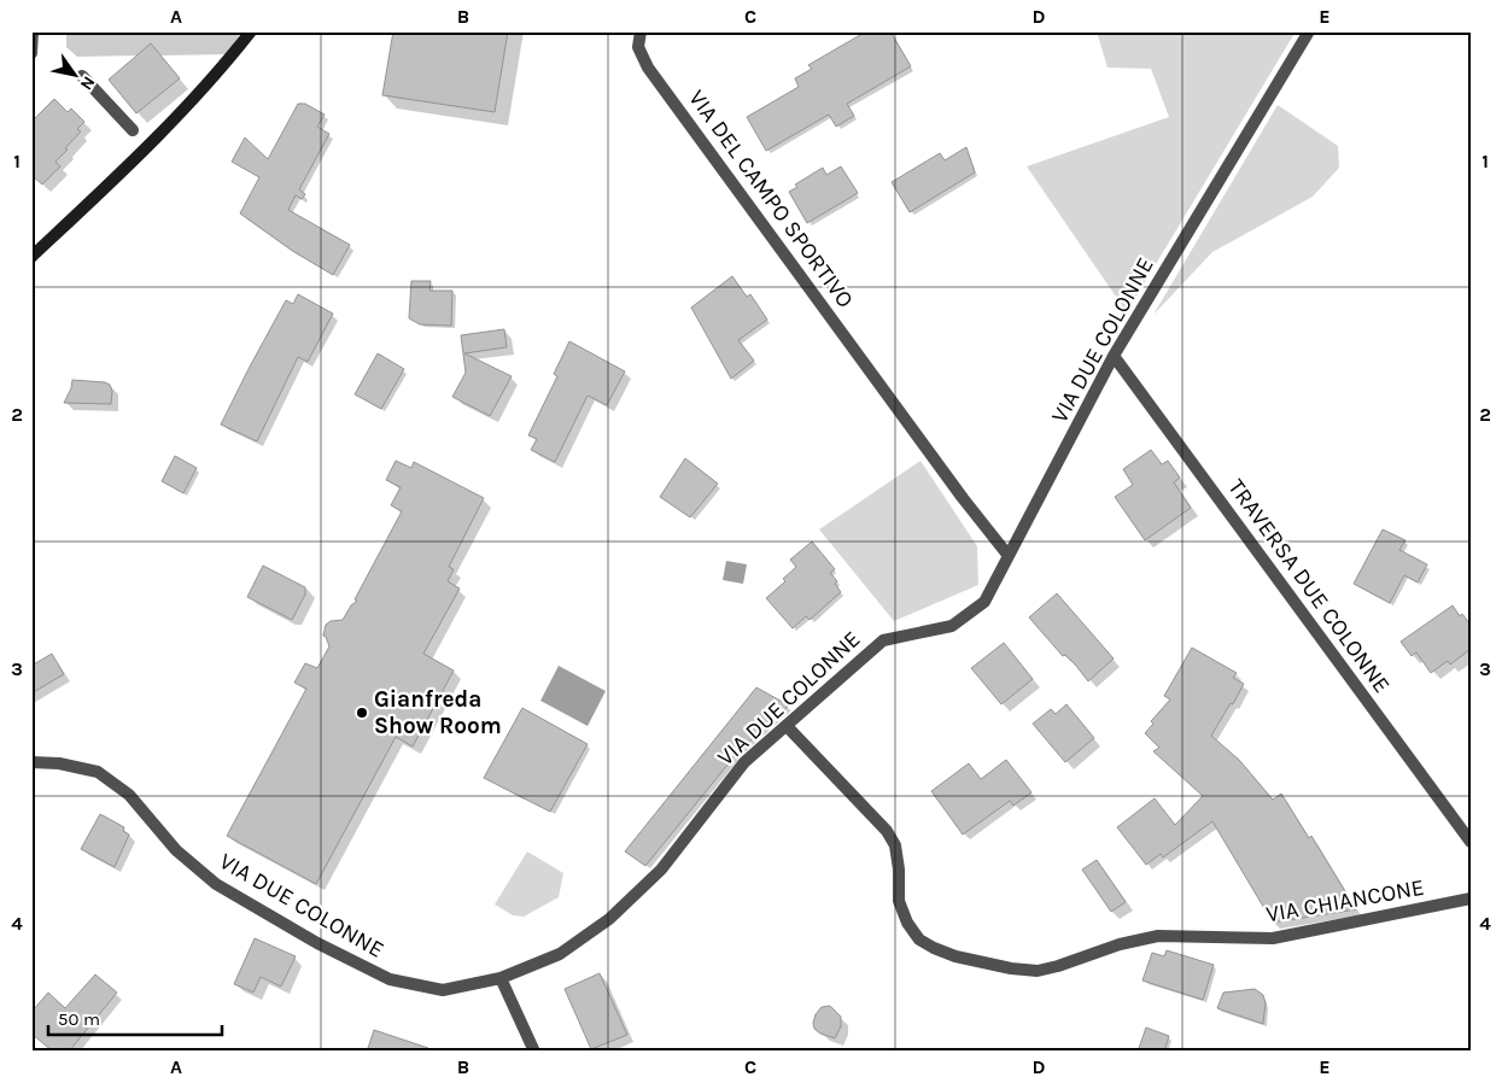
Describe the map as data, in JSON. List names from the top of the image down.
{
  "streets": {
    "street": [
      "VIA DEL CAMPO SPORTIVO",
      "VIA DUE COLONNE",
      "TRAVERSA DUE COLONNE",
      "VIA CHIANCONE"
    ]
  },
  "crossings": [
    ["VIA DEL CAMPO SPORTIVO", "VIA DUE COLONNE"],
    ["VIA DUE COLONNE", "TRAVERSA DUE COLONNE"],
    ["VIA DUE COLONNE", "VIA CHIANCONE"]
  ],
  "places": ["Gianfreda Show Room"],
  "scale_bar": "50 m",
  "north": "bottom right",
  "grid": {
    "columns": [
      "A",
      "B",
      "C",
      "D",
      "E"
    ],
    "rows": [
      "1",
      "2",
      "3",
      "4"
    ]
  }
}
